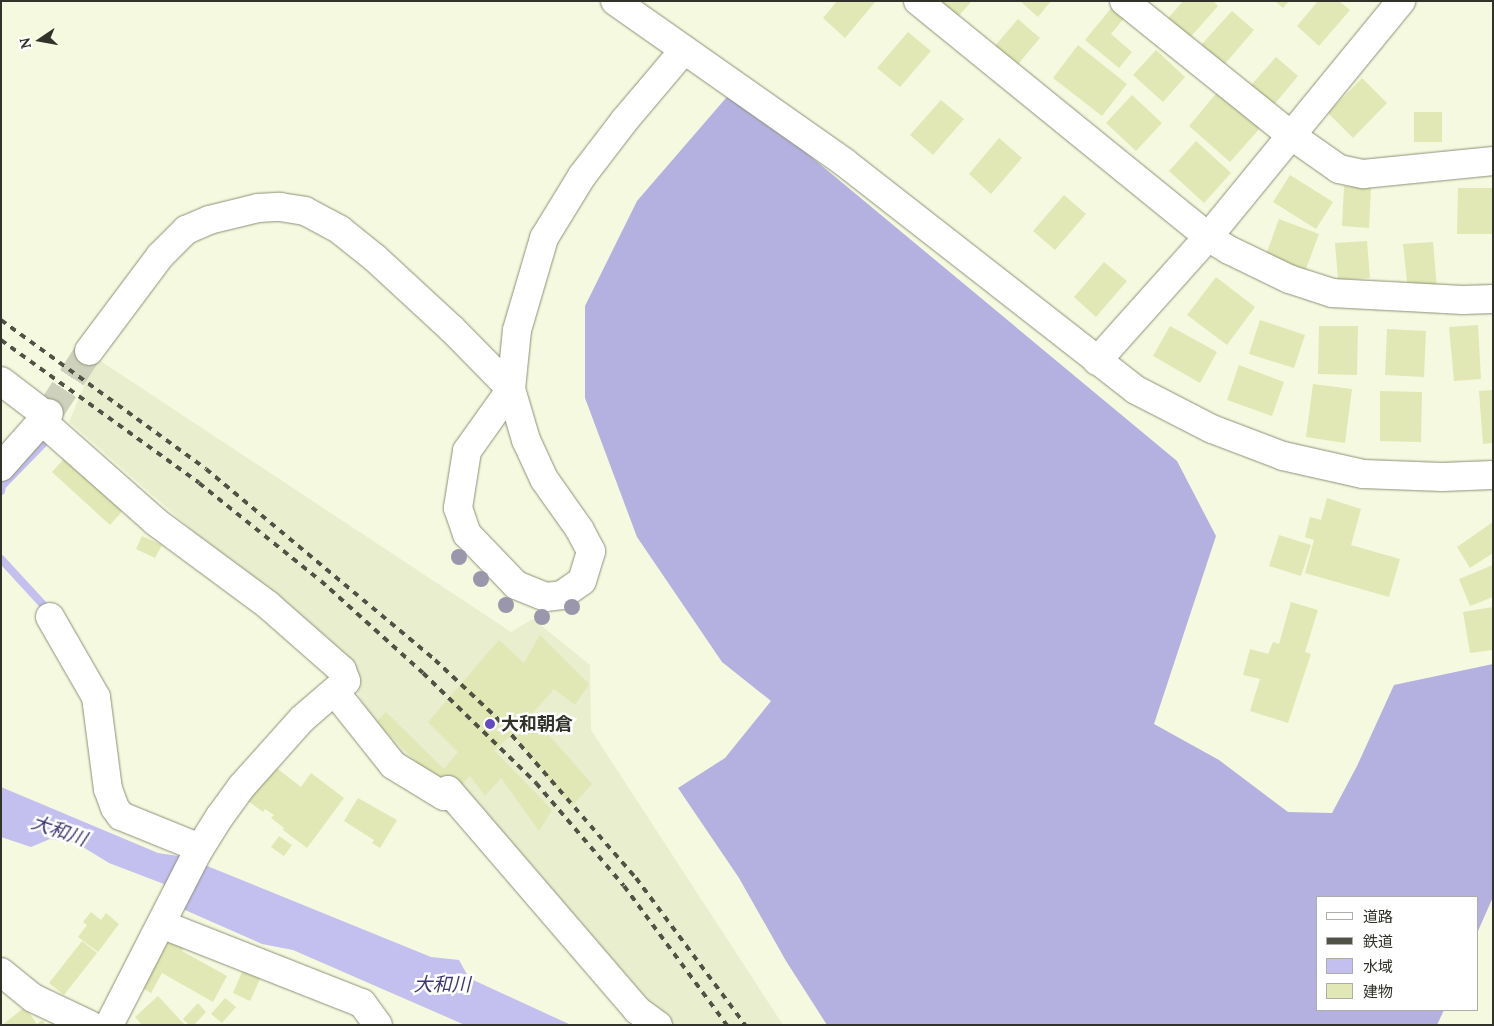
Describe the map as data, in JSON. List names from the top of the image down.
{
  "water": ["大和川"],
  "places": ["大和朝倉"],
  "legend": [
    "道路",
    "鉄道",
    "水域",
    "建物"
  ],
  "north": "left"
}
